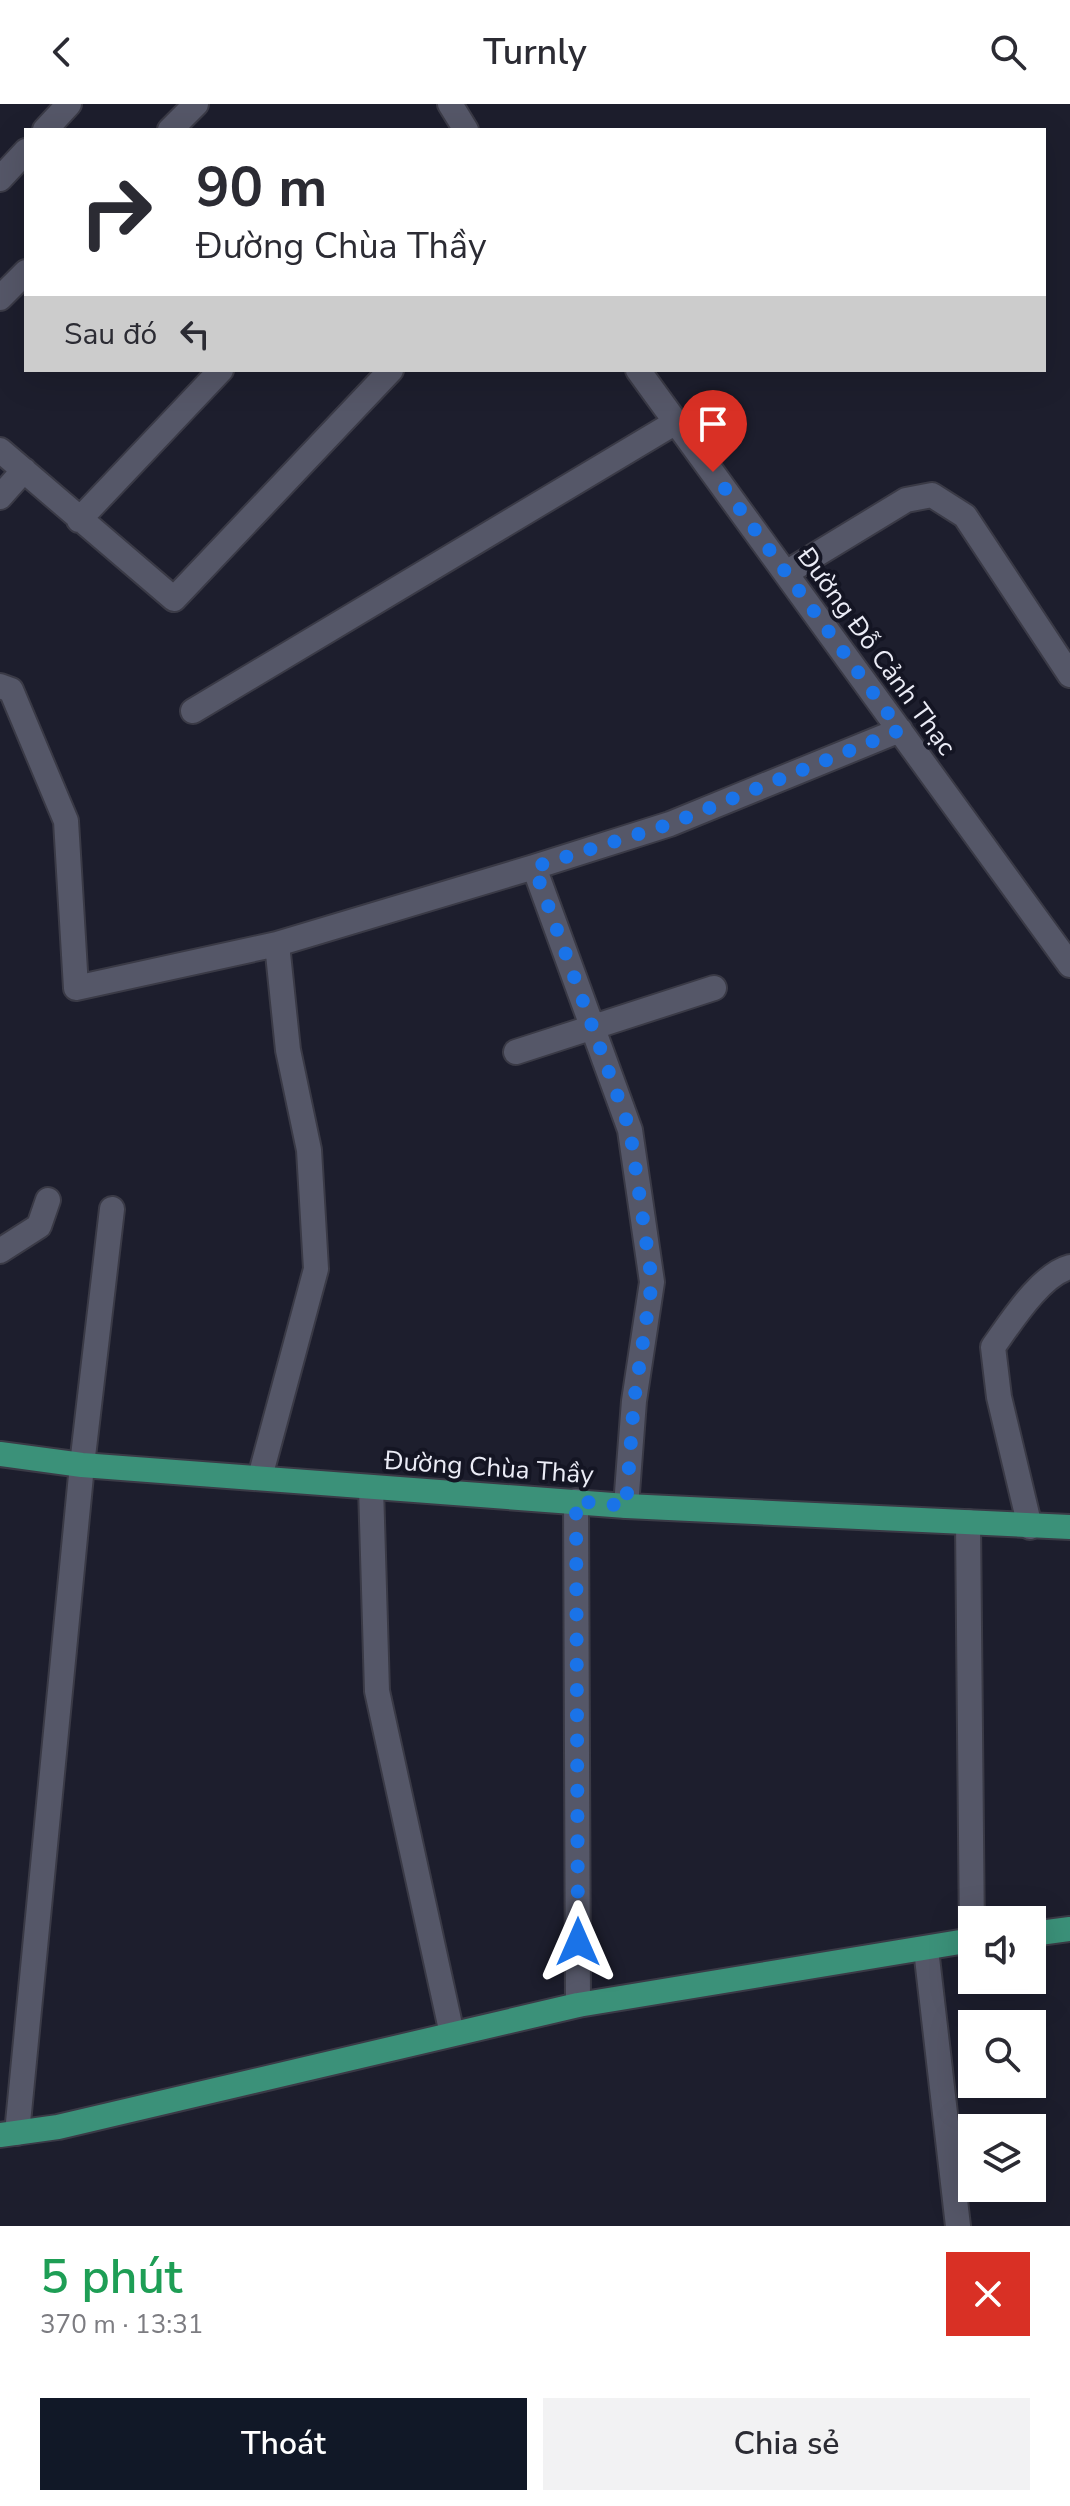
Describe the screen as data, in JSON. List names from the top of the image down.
{
  "streets": {
    "main road": ["Đường Chùa Thầy"],
    "street": ["Đường Đỗ Cảnh Thạc"]
  },
  "page": {
    "header": "Turnly",
    "turn": ["90 m", "Đường Chùa Thầy"],
    "then": "Sau đó",
    "heading": ["5 phút", "370 m · 13:31"],
    "buttons": ["Thoát", "Chia sẻ"]
  }
}
